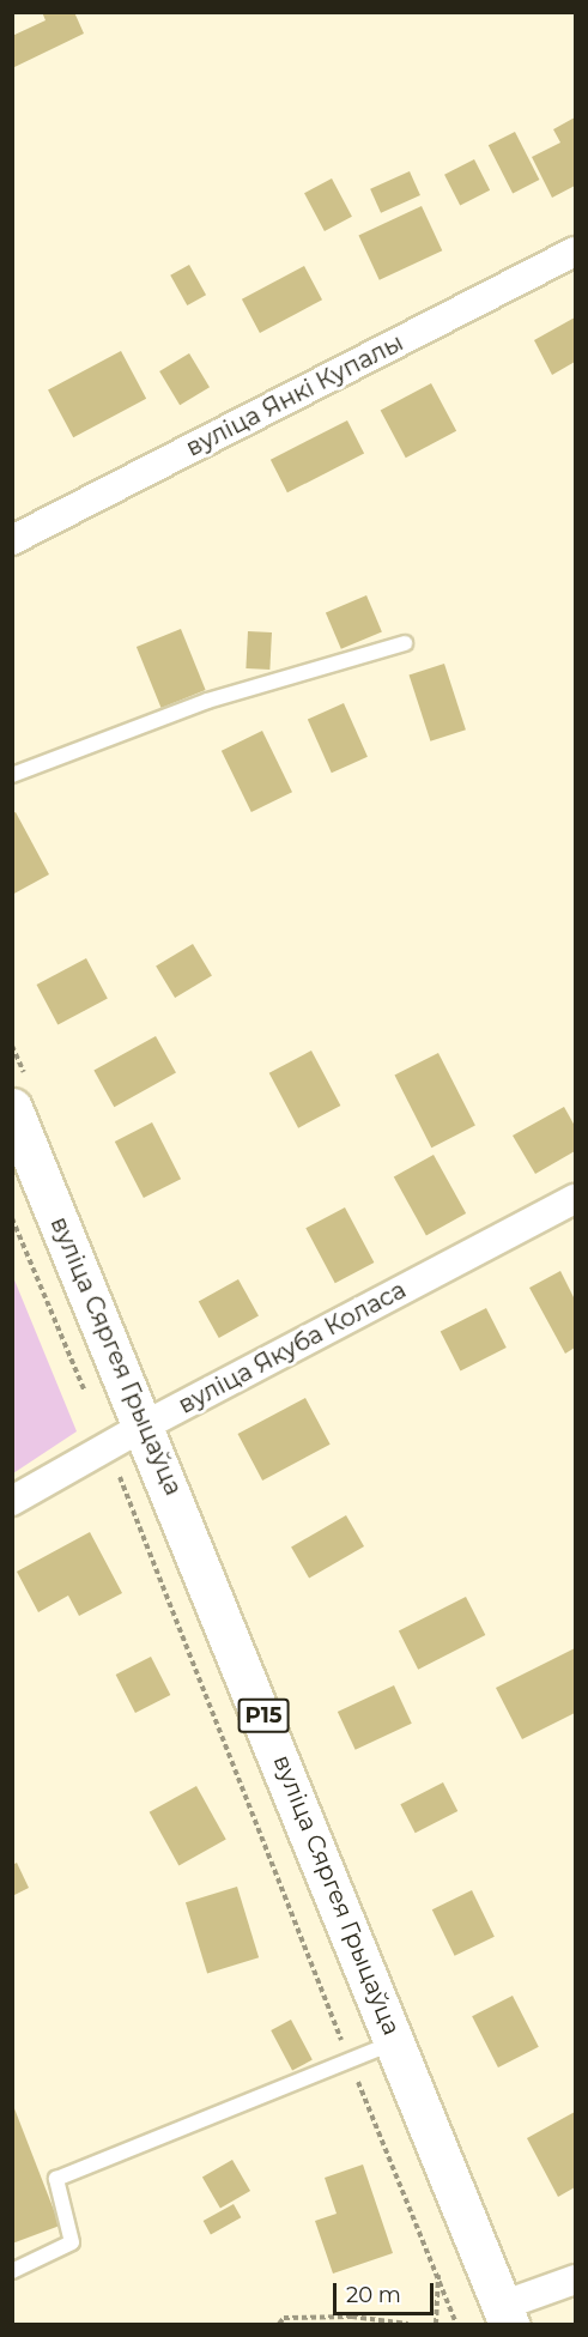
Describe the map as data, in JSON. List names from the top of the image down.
{
  "streets": {
    "main road": ["вуліца Сяргея Грыцаўца", "Р15"],
    "street": ["вуліца Янкі Купалы", "вуліца Якуба Коласа"]
  },
  "crossings": [
    ["вуліца Якуба Коласа", "вуліца Сяргея Грыцаўца"]
  ],
  "scale_bar": "20 m"
}
